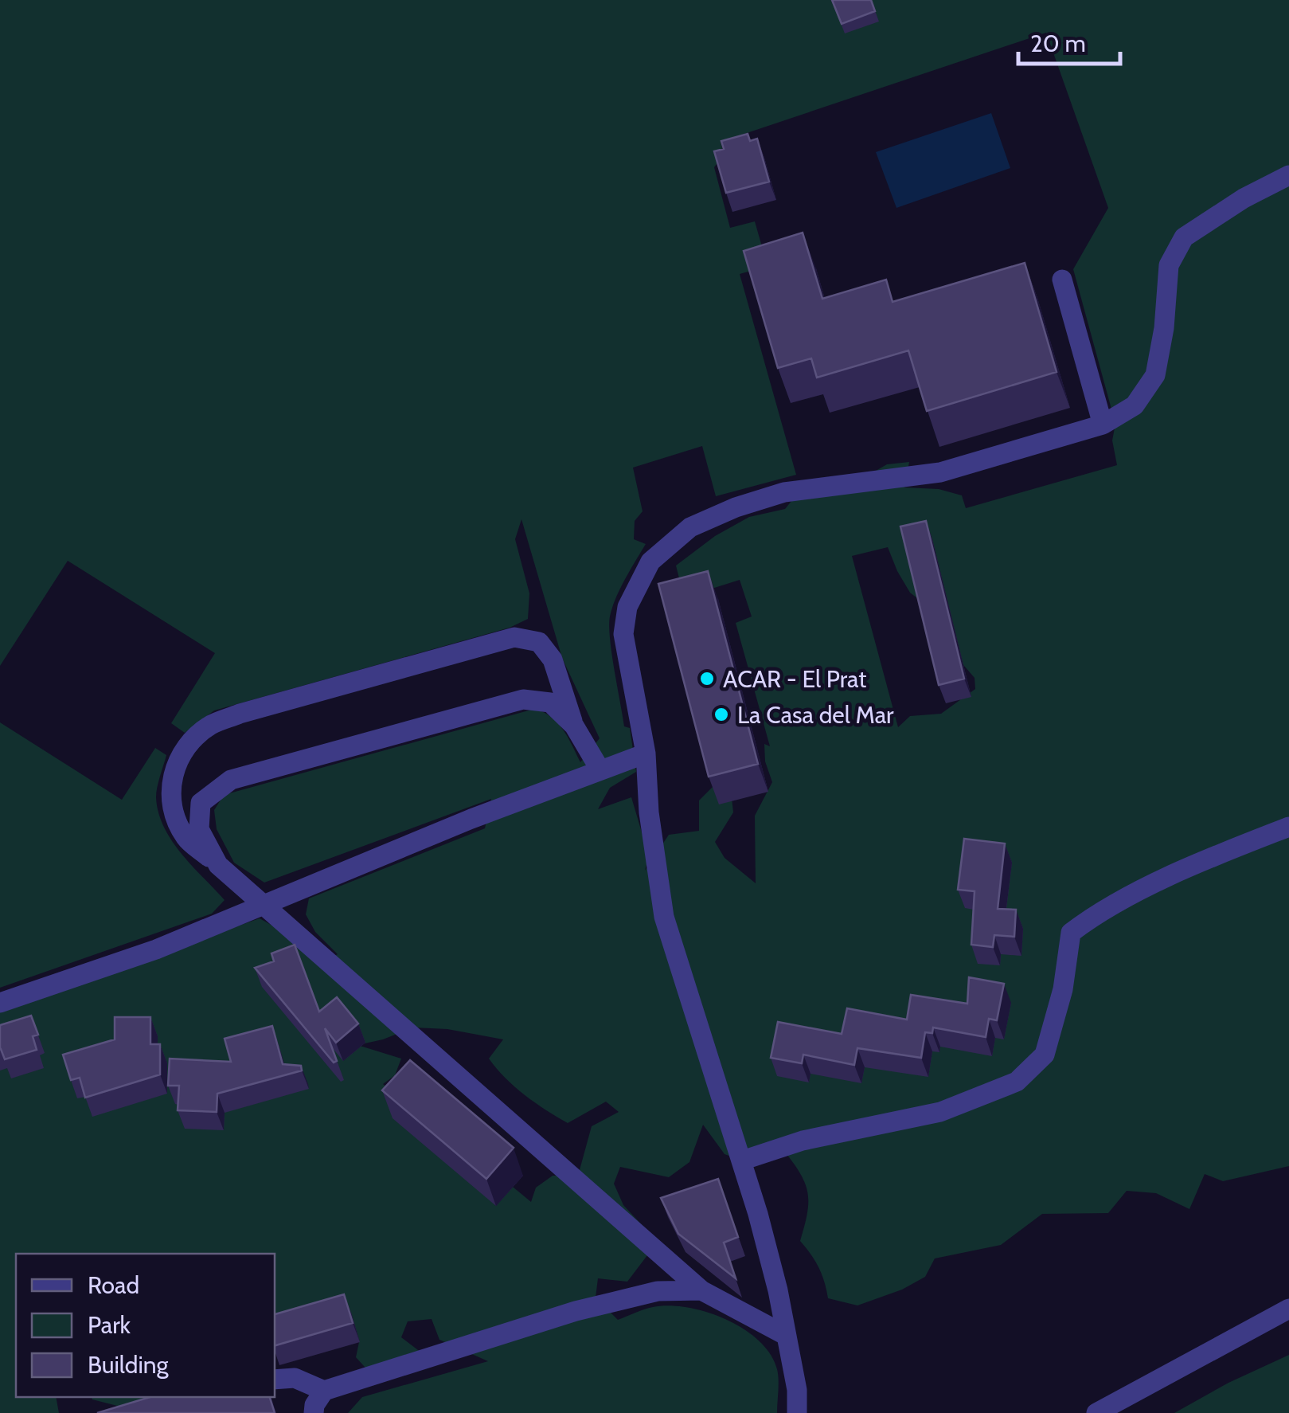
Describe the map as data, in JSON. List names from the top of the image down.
{
  "places": ["ACAR - El Prat", "La Casa del Mar"],
  "legend": ["Road", "Park", "Building"],
  "scale_bar": "20 m"
}
